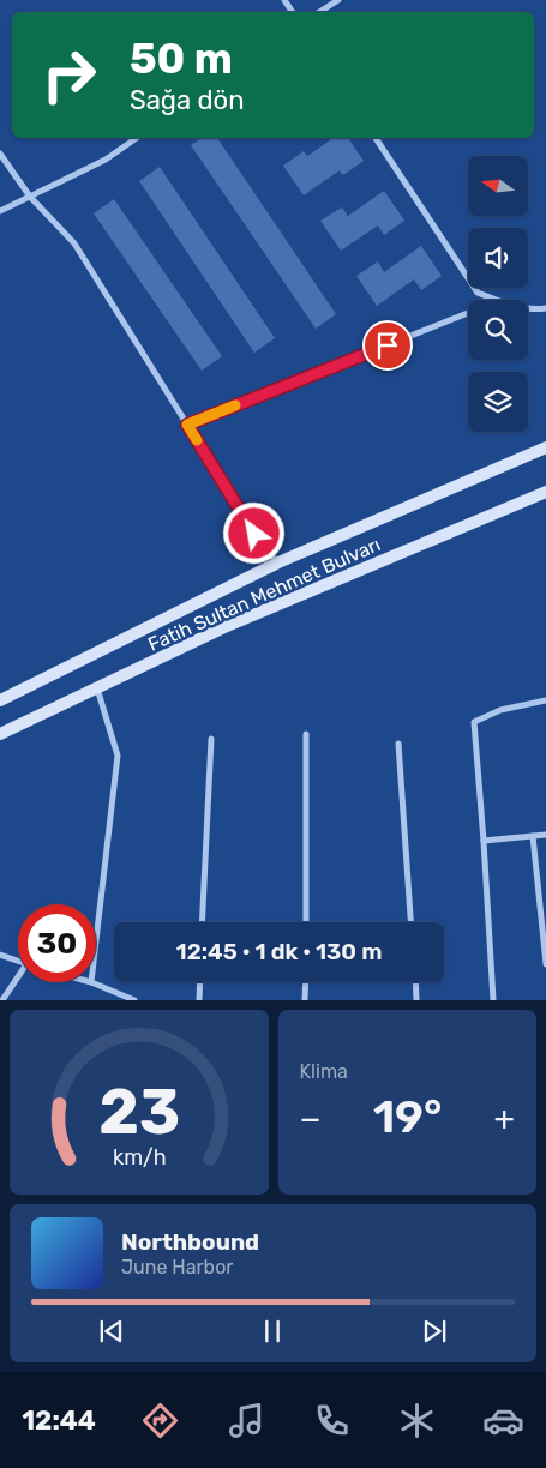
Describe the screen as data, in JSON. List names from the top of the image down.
{
  "streets": {
    "main road": ["Fatih Sultan Mehmet Bulvarı"]
  },
  "north": "left",
  "page": {
    "turn": ["50 m", "Sağa dön"],
    "limit": "30",
    "trip": "12:45 · 1 dk · 130 m",
    "tile": "Klima",
    "heat": ["−", "19°", "+"],
    "song": ["Northbound", "June Harbor"],
    "tabs": "12:44",
    "gauge": ["23", "km/h"]
  }
}
